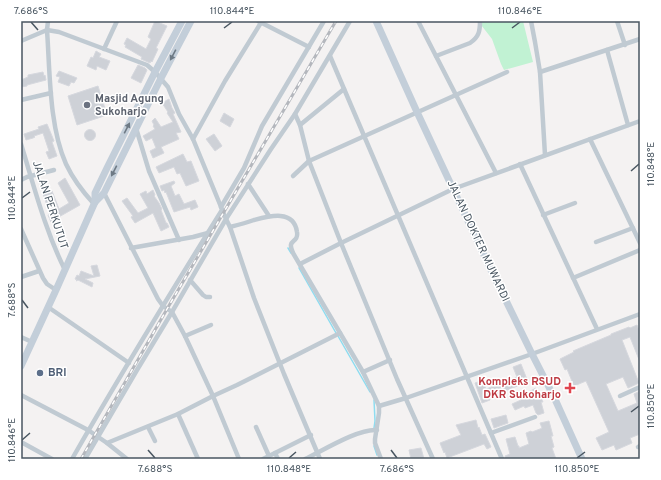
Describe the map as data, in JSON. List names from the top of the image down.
{
  "streets": {
    "main road": ["JALAN DOKTER MUWARDI"],
    "street": ["JALAN PERKUTUT"]
  },
  "places": {
    "other": ["Masjid Agung Sukoharjo", "BRI"],
    "health": ["Kompleks RSUD DKR Sukoharjo"]
  },
  "coordinates": [
    "7.686°S",
    "110.844°E",
    "110.846°E",
    "110.848°E",
    "7.688°S",
    "110.850°E"
  ]
}
